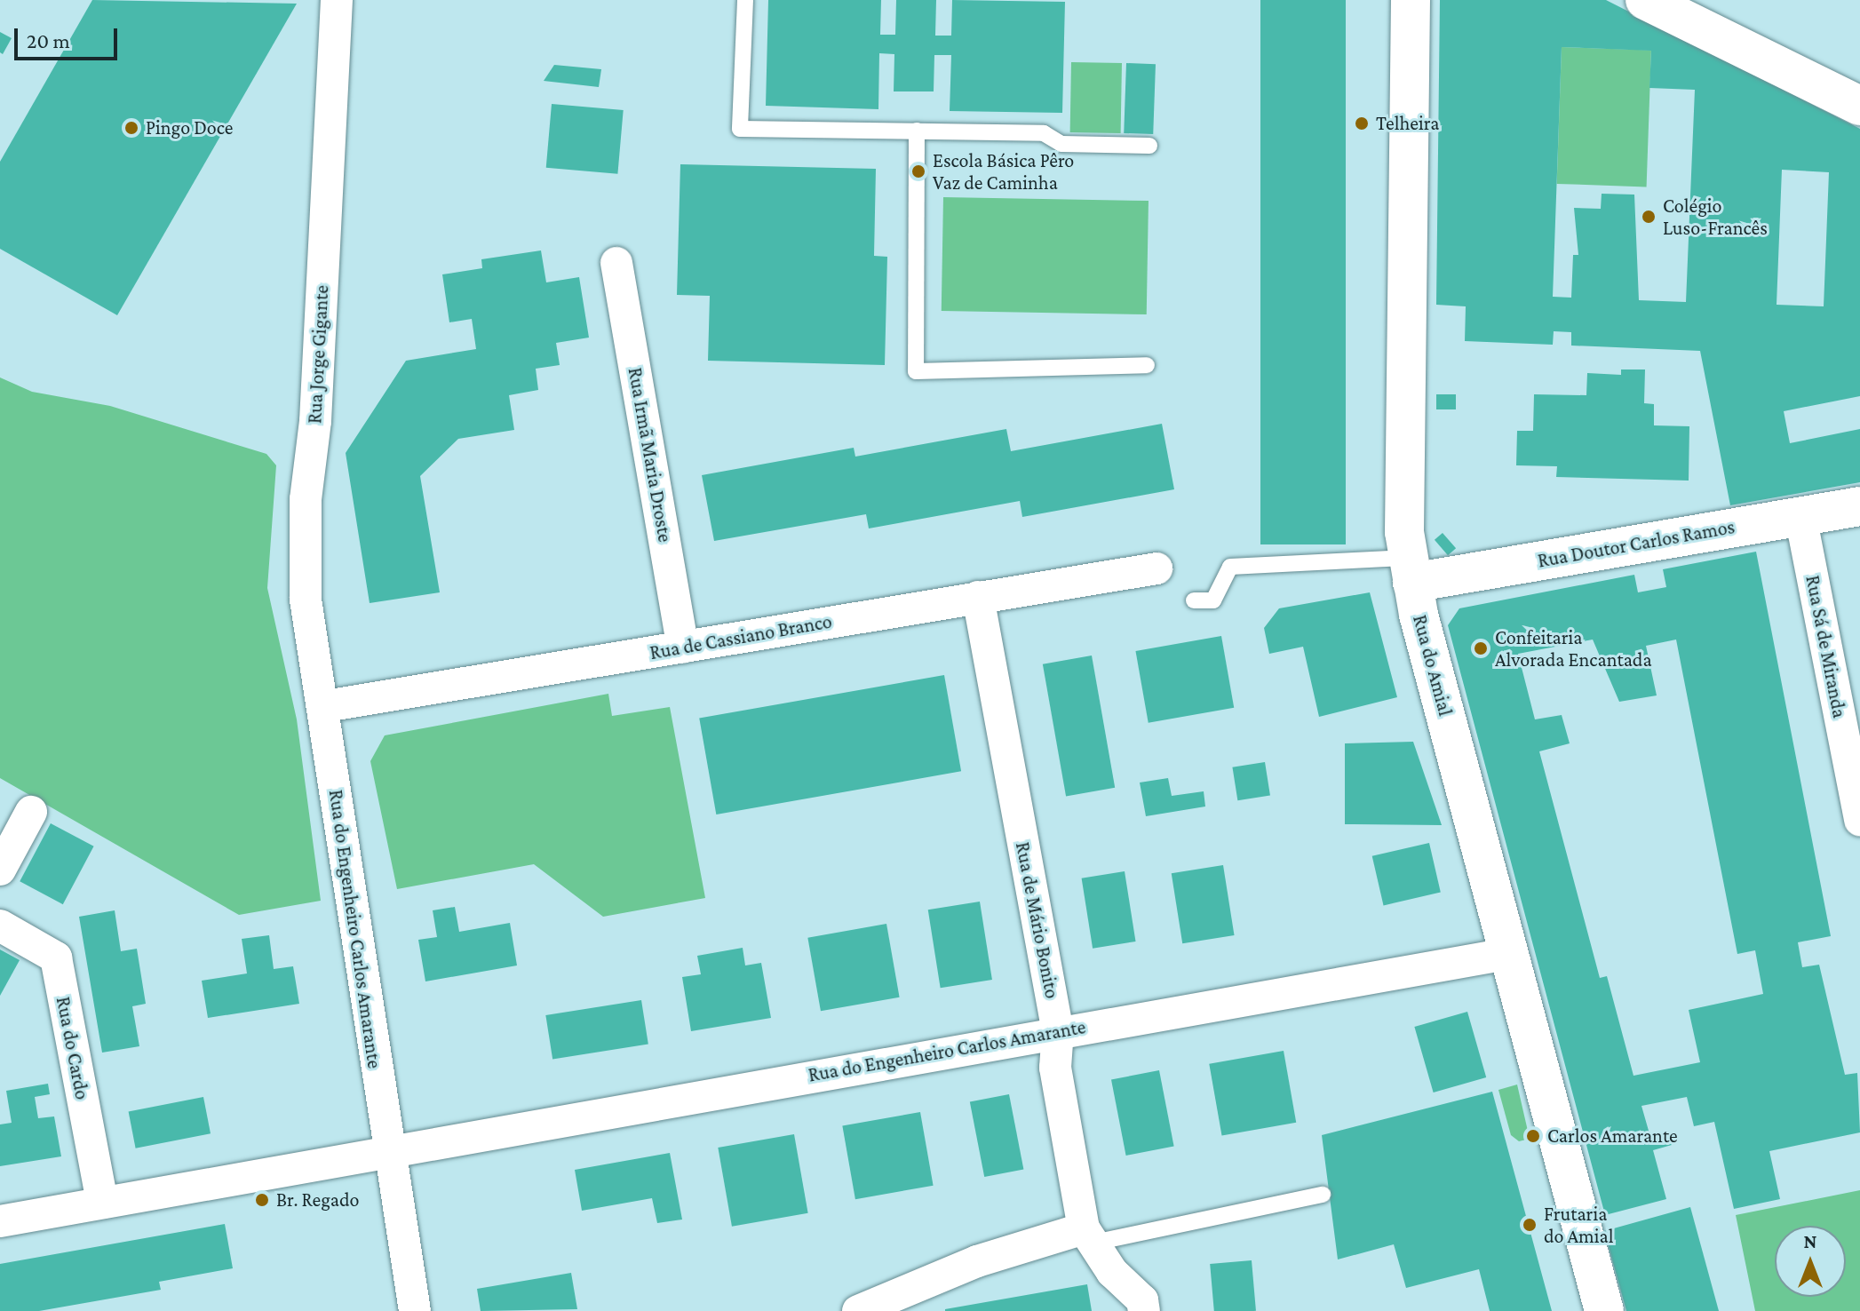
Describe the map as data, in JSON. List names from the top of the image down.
{
  "streets": {
    "main road": ["Rua Doutor Carlos Ramos", "Rua do Amial"],
    "street": [
      "Rua Jorge Gigante",
      "Rua Irmã Maria Droste",
      "Rua de Cassiano Branco",
      "Rua Sá de Miranda",
      "Rua de Mário Bonito",
      "Rua do Engenheiro Carlos Amarante",
      "Rua do Cardo"
    ]
  },
  "crossings": [
    ["Rua Jorge Gigante", "Rua de Cassiano Branco"],
    ["Rua Jorge Gigante", "Rua do Engenheiro Carlos Amarante"],
    ["Rua Irmã Maria Droste", "Rua de Cassiano Branco"],
    ["Rua Doutor Carlos Ramos", "Rua Sá de Miranda"],
    ["Rua Doutor Carlos Ramos", "Rua do Amial"],
    ["Rua de Cassiano Branco", "Rua de Mário Bonito"],
    ["Rua de Cassiano Branco", "Rua do Engenheiro Carlos Amarante"],
    ["Rua do Amial", "Rua do Engenheiro Carlos Amarante"],
    ["Rua de Mário Bonito", "Rua do Engenheiro Carlos Amarante"],
    ["Rua do Engenheiro Carlos Amarante", "Rua do Cardo"]
  ],
  "places": [
    "Telheira",
    "Pingo Doce",
    "Escola Básica Pêro Vaz de Caminha",
    "Colégio Luso-Francês",
    "Confeitaria Alvorada Encantada",
    "Carlos Amarante",
    "Br. Regado",
    "Frutaria do Amial"
  ],
  "scale_bar": "20 m",
  "north": "top"
}
